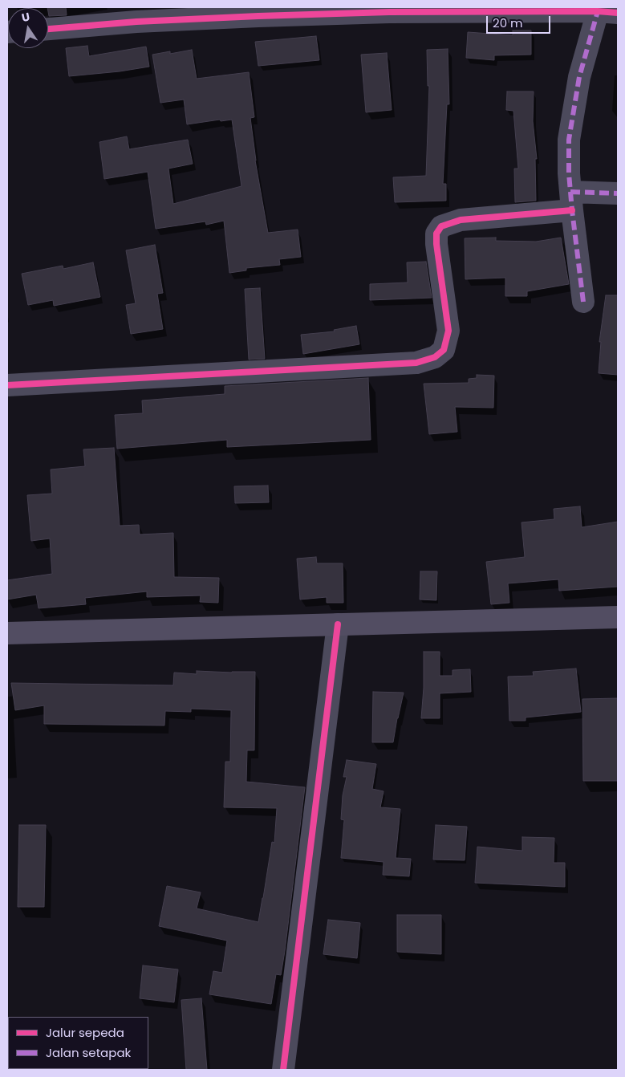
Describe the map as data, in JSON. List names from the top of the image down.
{
  "legend": ["Jalur sepeda", "Jalan setapak"],
  "scale_bar": "20 m",
  "north": "top"
}
